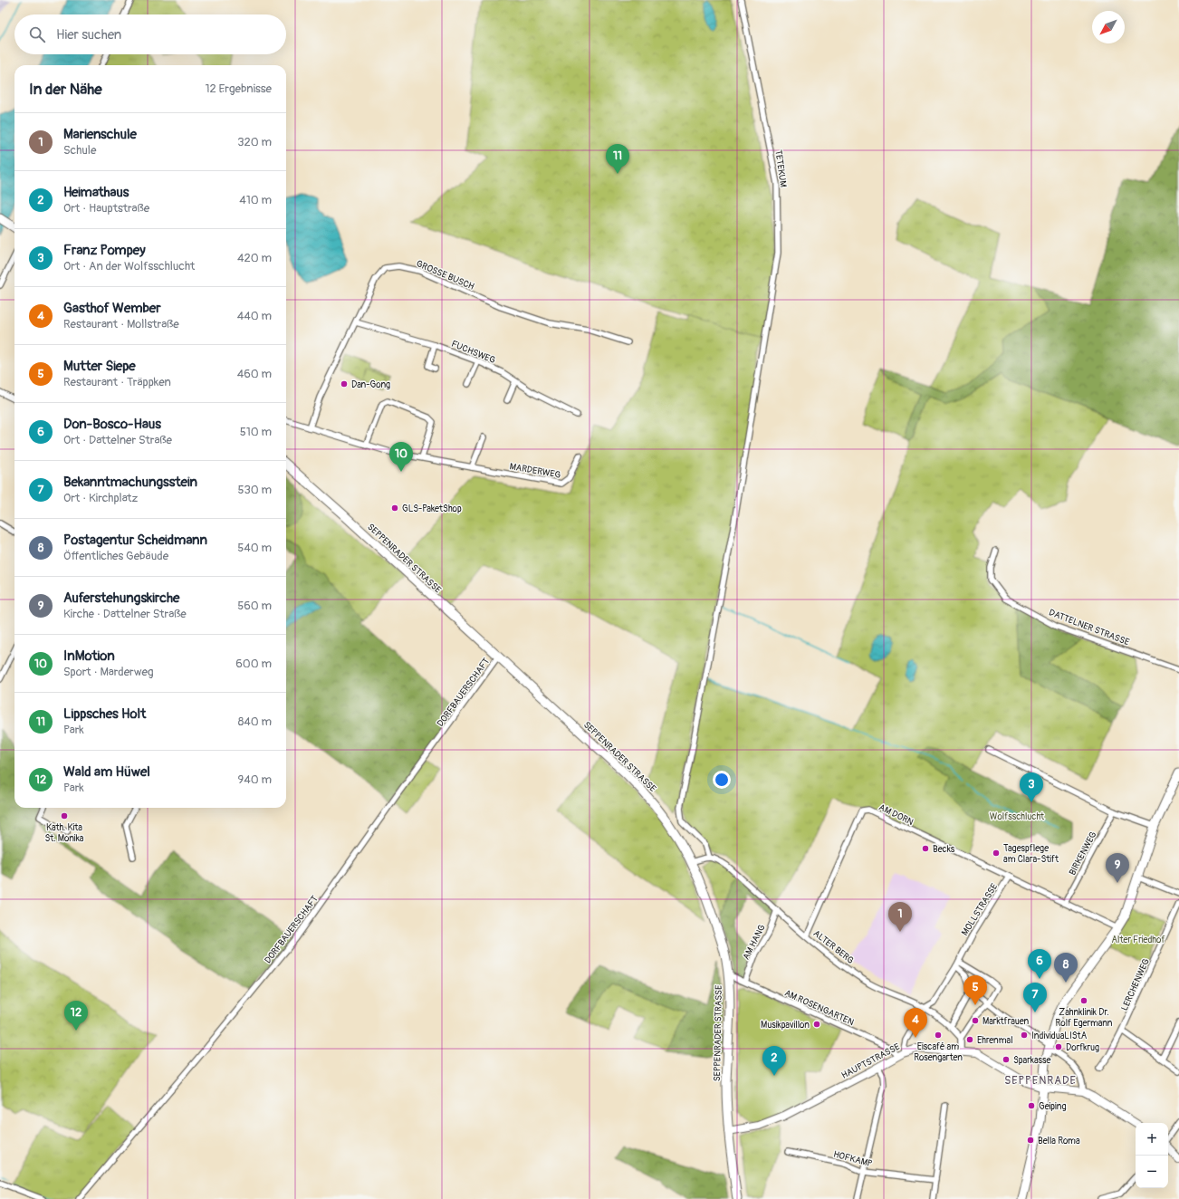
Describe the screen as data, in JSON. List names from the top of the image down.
{
  "streets": {
    "main road": ["SEPPENRADER STRASSE"],
    "street": [
      "TETEKUM",
      "GROSSE BUSCH",
      "FUCHSWEG",
      "MARDERWEG",
      "DATTELNER STRASSE",
      "DORFBAUERSCHAFT",
      "AM DORN",
      "BIRKENWEG",
      "MOLLSTRASSE",
      "AM HANG",
      "ALTER BERG",
      "LERCHENWEG",
      "AM ROSENGARTEN",
      "HAUPTSTRASSE",
      "HOFKAMP"
    ]
  },
  "crossings": [
    ["TETEKUM", "ALTER BERG"],
    ["GROSSE BUSCH", "FUCHSWEG"],
    ["GROSSE BUSCH", "MARDERWEG"],
    ["SEPPENRADER STRASSE", "DORFBAUERSCHAFT"],
    ["SEPPENRADER STRASSE", "AM ROSENGARTEN"],
    ["SEPPENRADER STRASSE", "HAUPTSTRASSE"],
    ["AM DORN", "MOLLSTRASSE"],
    ["AM DORN", "ALTER BERG"],
    ["MOLLSTRASSE", "ALTER BERG"],
    ["MOLLSTRASSE", "AM ROSENGARTEN"],
    ["MOLLSTRASSE", "HAUPTSTRASSE"],
    ["AM HANG", "ALTER BERG"],
    ["AM HANG", "AM ROSENGARTEN"],
    ["AM ROSENGARTEN", "HAUPTSTRASSE"]
  ],
  "districts": ["SEPPENRADE"],
  "parks": ["Wolfsschlucht", "Alter Friedhof"],
  "places": [
    "Dan-Gong",
    "GLS-PaketShop",
    "Kath. Kita St. Monika",
    "Becks",
    "Tagespflege am Clara-Stift",
    "Zahnklinik Dr. Rolf Egermann",
    "Marktfrauen",
    "Musikpavillon",
    "Eiscafé am Rosengarten",
    "IndividuaLIStA",
    "Ehrenmal",
    "Dorfkrug",
    "Sparkasse",
    "Geiping",
    "Bella Roma"
  ],
  "north": "bottom left",
  "page": {
    "search": "Hier suchen",
    "heading": ["In der Nähe", "12 Ergebnisse"],
    "list": [
      {
        "mark": "1",
        "name": "Marienschule",
        "note": "Schule",
        "value": "320 m"
      },
      {
        "mark": "2",
        "name": "Heimathaus",
        "note": "Ort · Hauptstraße",
        "value": "410 m"
      },
      {
        "mark": "3",
        "name": "Franz Pompey",
        "note": "Ort · An der Wolfsschlucht",
        "value": "420 m"
      },
      {
        "mark": "4",
        "name": "Gasthof Wember",
        "note": "Restaurant · Mollstraße",
        "value": "440 m"
      },
      {
        "mark": "5",
        "name": "Mutter Siepe",
        "note": "Restaurant · Träppken",
        "value": "460 m"
      },
      {
        "mark": "6",
        "name": "Don-Bosco-Haus",
        "note": "Ort · Dattelner Straße",
        "value": "510 m"
      },
      {
        "mark": "7",
        "name": "Bekanntmachungsstein",
        "note": "Ort · Kirchplatz",
        "value": "530 m"
      },
      {
        "mark": "8",
        "name": "Postagentur Scheidmann",
        "note": "Öffentliches Gebäude",
        "value": "540 m"
      },
      {
        "mark": "9",
        "name": "Auferstehungskirche",
        "note": "Kirche · Dattelner Straße",
        "value": "560 m"
      },
      {
        "mark": "10",
        "name": "InMotion",
        "note": "Sport · Marderweg",
        "value": "600 m"
      },
      {
        "mark": "11",
        "name": "Lippsches Holt",
        "note": "Park",
        "value": "840 m"
      },
      {
        "mark": "12",
        "name": "Wald am Hüwel",
        "note": "Park",
        "value": "940 m"
      }
    ],
    "pins": [
      "11",
      "10",
      "3",
      "9",
      "1",
      "6",
      "8",
      "5",
      "7",
      "12",
      "4",
      "2"
    ],
    "map_buttons": ["+", "−"]
  }
}
